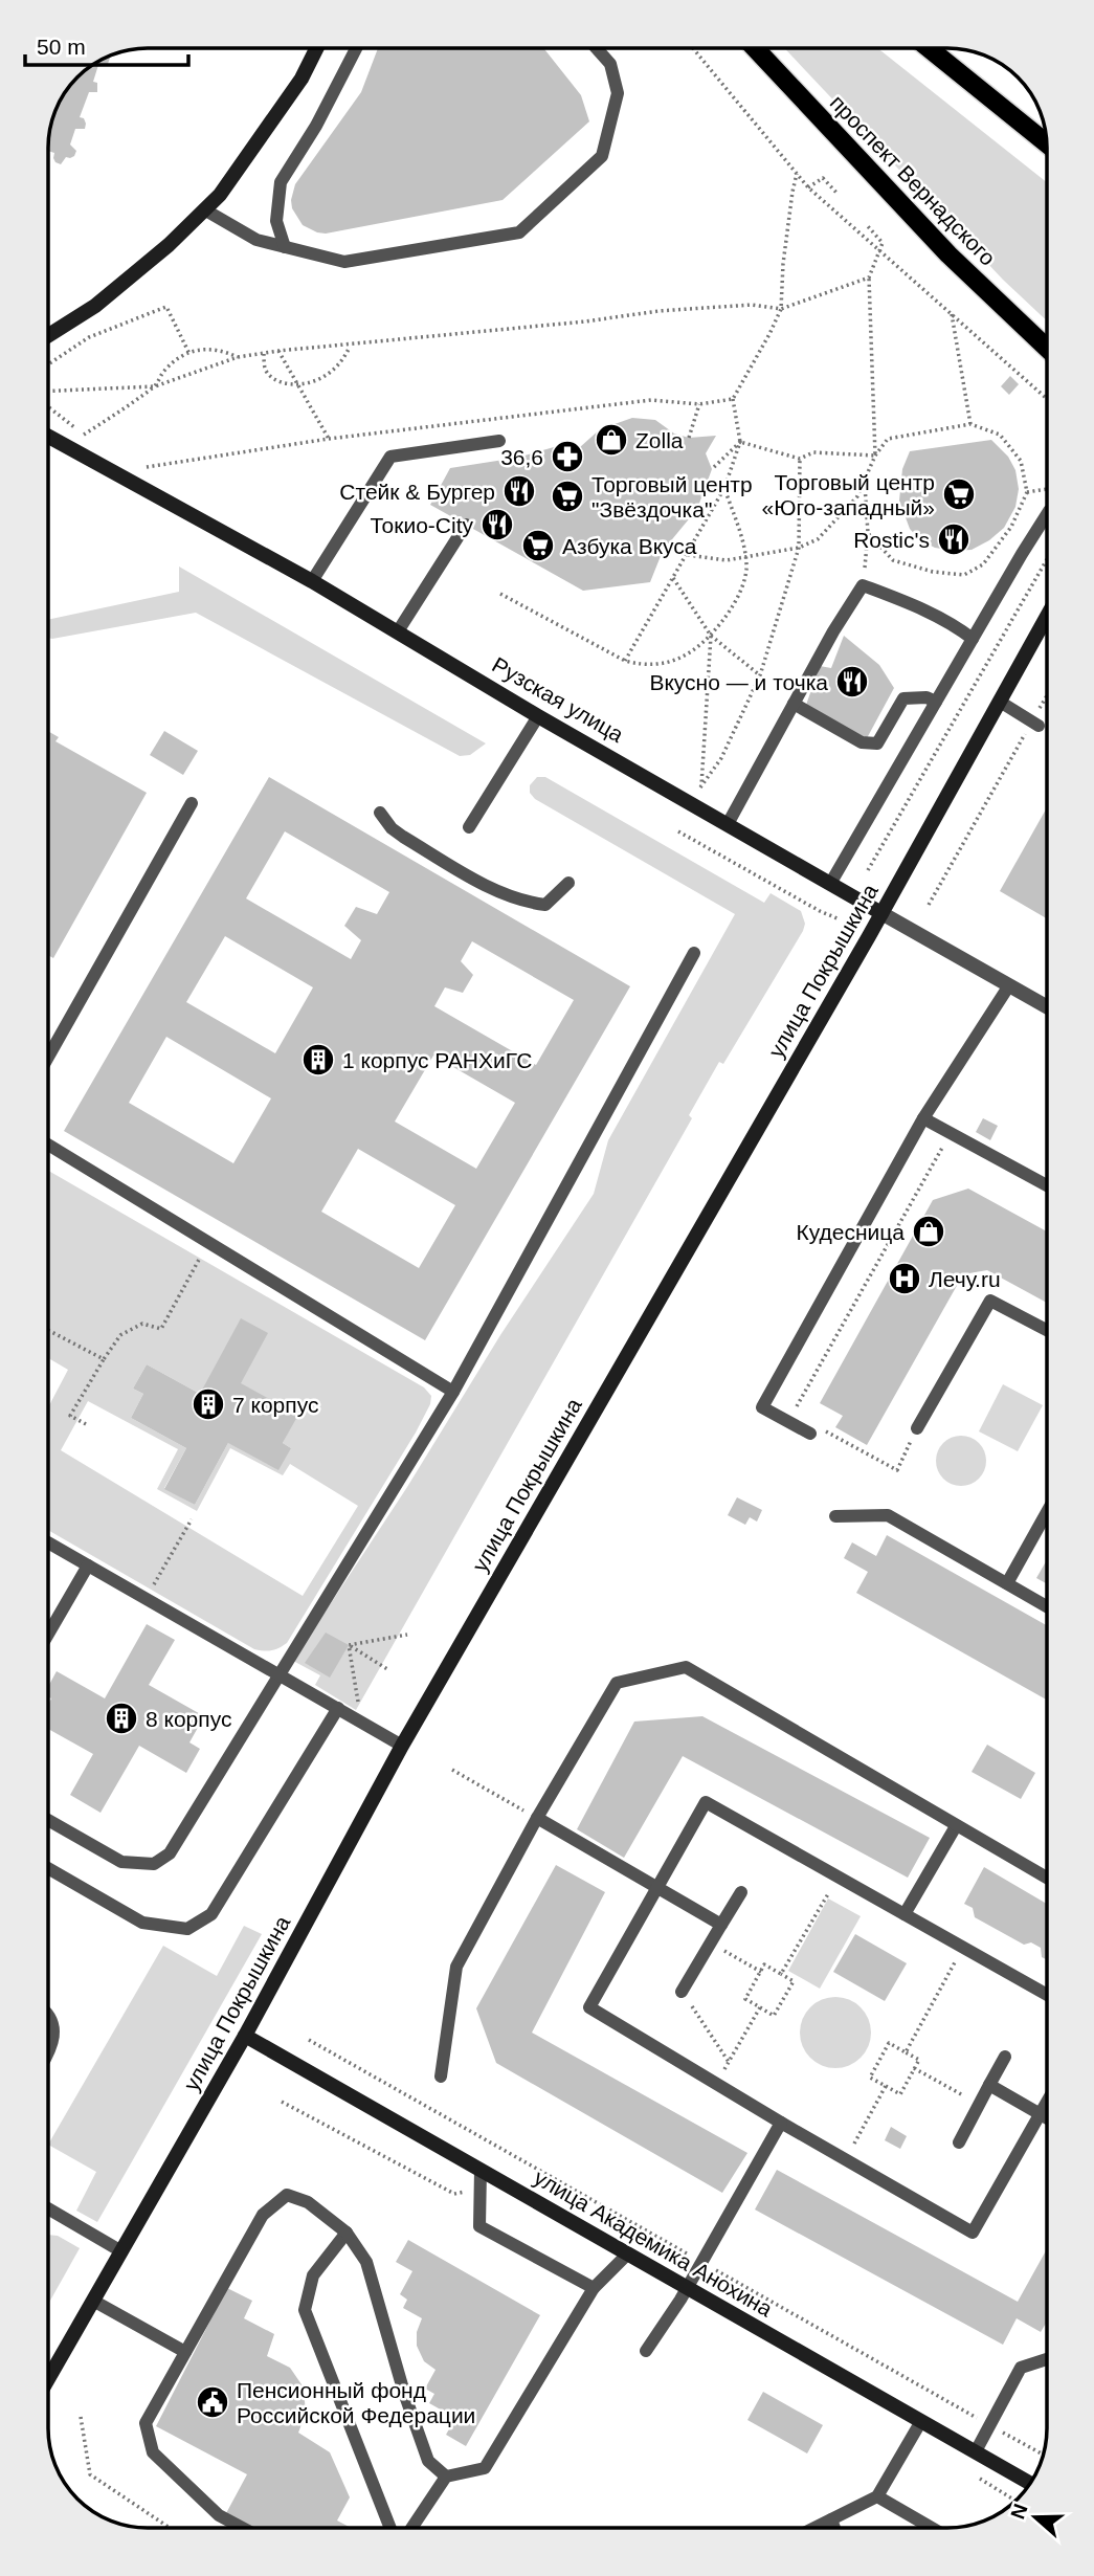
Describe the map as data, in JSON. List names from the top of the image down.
{
  "streets": {
    "main road": ["проспект Вернадского"],
    "street": ["Рузская улица", "улица Покрышкина", "улица Академика Анохина"]
  },
  "crossings": [
    ["Рузская улица", "улица Покрышкина"],
    ["улица Покрышкина", "улица Академика Анохина"]
  ],
  "places": {
    "shop": ["Zolla", "Кудесница"],
    "pharmacy": ["36,6"],
    "restaurant": [
      "Стейк & Бургер",
      "Токио-City",
      "Rostic's",
      "Вкусно — и точка"
    ],
    "supermarket": ["Торговый центр «Юго-западный»", "Торговый центр \"Звёздочка\"", "Азбука Вкуса"],
    "building": ["1 корпус РАНХиГС", "7 корпус", "8 корпус"],
    "hospital": ["Лечу.ru"],
    "public building": ["Пенсионный фонд Российской Федерации"]
  },
  "scale_bar": "50 m",
  "north": "left"
}
